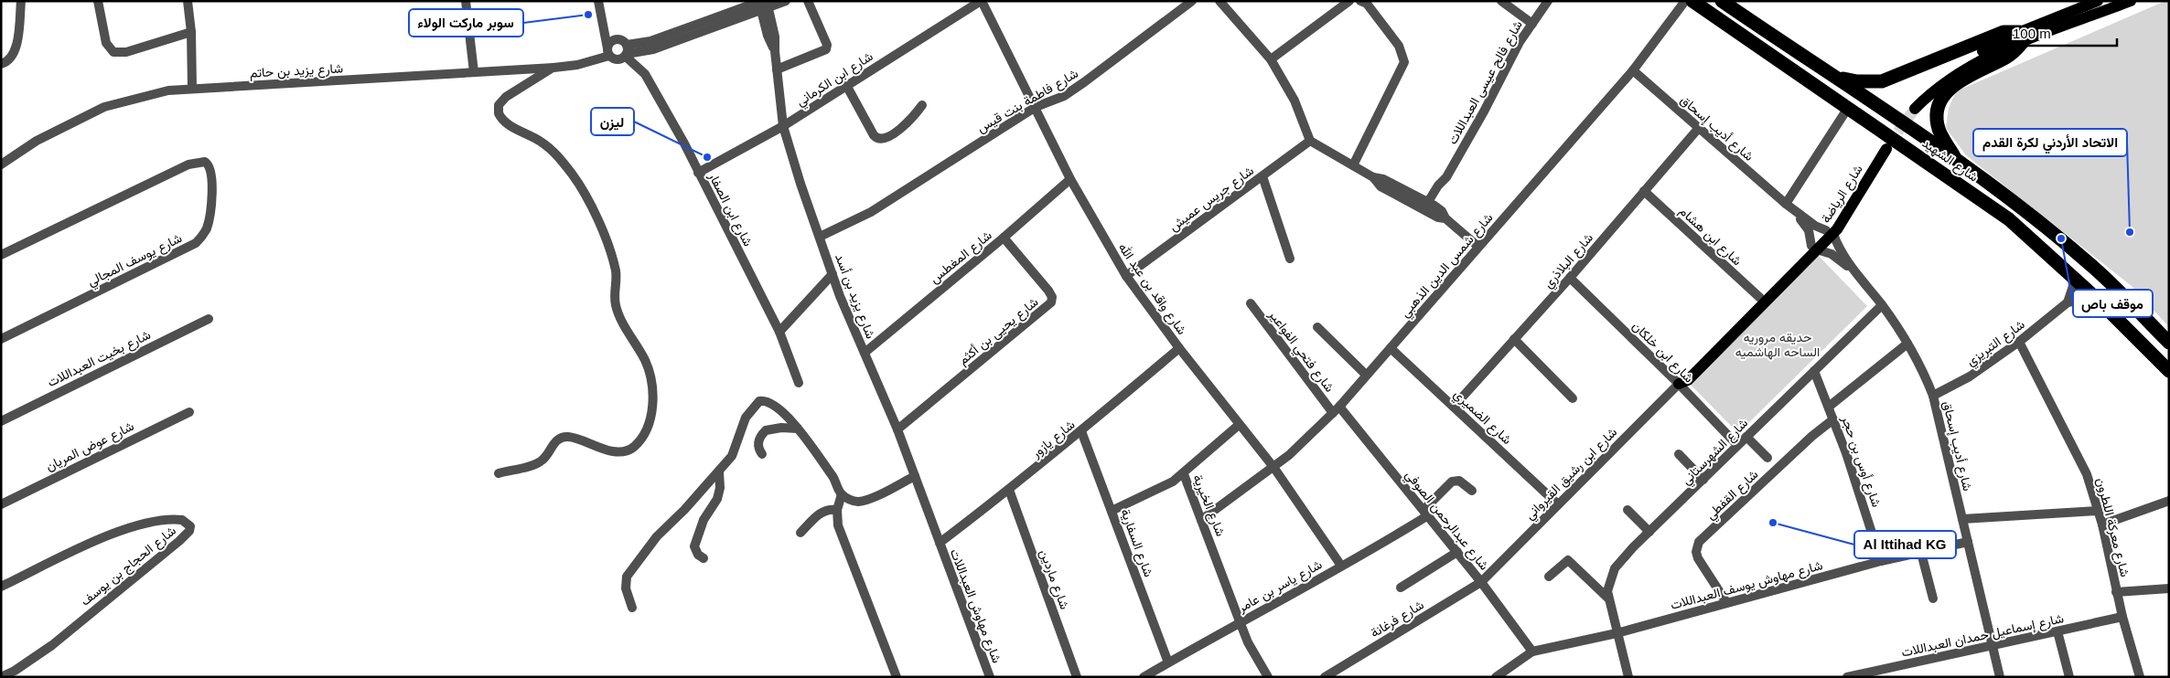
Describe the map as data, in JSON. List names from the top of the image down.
{
  "streets": {
    "highway": ["شارع الشهيد"],
    "main road": ["شارع الرياضة", "شارع ابن رشيق القيرواني"],
    "street": [
      "شارع يزيد بن حاتم",
      "شارع ابن الكرماني",
      "شارع فالح عيسى العبداللات",
      "شارع فاطمة بنت قيس",
      "شارع أديب إسحاق",
      "شارع جريس عميش",
      "شارع ابن الصفار",
      "شارع ابن هشام",
      "شارع المغطس",
      "شارع يوسف المجالي",
      "شارع البلاذري",
      "شارع شمس الدين الذهبي",
      "شارع واقد بن عبد الله",
      "شارع يزيد بن أسد",
      "شارع يحيى بن أكثم",
      "شارع التبريزي",
      "شارع فتحي الفواعير",
      "شارع ابن خلكان",
      "شارع بخيت العبداللات",
      "شارع الضميري",
      "شارع يازور",
      "شارع عوض المريان",
      "شارع الشهرستاني",
      "شارع أوس بن حجر",
      "شارع القفطي",
      "شارع الخيرية",
      "شارع عبدالرحمن الصوفي",
      "شارع معركة اللطرون",
      "شارع السفارية",
      "شارع الحجاج بن يوسف",
      "شارع ماردين",
      "شارع مهاوش يوسف العبداللات",
      "شارع ياسر بن عامر",
      "شارع مهاوش العبداللات",
      "شارع فرغانة",
      "شارع إسماعيل حمدان العبداللات"
    ]
  },
  "crossings": [
    ["شارع يزيد بن حاتم", "شارع ابن الصفار"],
    ["شارع ابن الكرماني", "شارع ابن الصفار"],
    ["شارع ابن الكرماني", "شارع واقد بن عبد الله"],
    ["شارع ابن الكرماني", "شارع يزيد بن أسد"],
    ["شارع فاطمة بنت قيس", "شارع واقد بن عبد الله"],
    ["شارع فاطمة بنت قيس", "شارع يزيد بن أسد"],
    ["شارع أديب إسحاق", "شارع الرياضة"],
    ["شارع أديب إسحاق", "شارع البلاذري"],
    ["شارع أديب إسحاق", "شارع شمس الدين الذهبي"],
    ["شارع أديب إسحاق", "شارع التبريزي"],
    ["شارع أديب إسحاق", "شارع الشهرستاني"],
    ["شارع أديب إسحاق", "شارع ابن رشيق القيرواني"],
    ["شارع أديب إسحاق", "شارع مهاوش يوسف العبداللات"],
    ["شارع أديب إسحاق", "شارع إسماعيل حمدان العبداللات"],
    ["شارع الشهيد", "شارع التبريزي"],
    ["شارع الرياضة", "شارع ابن رشيق القيرواني"],
    ["شارع جريس عميش", "شارع واقد بن عبد الله"],
    ["شارع ابن هشام", "شارع البلاذري"],
    ["شارع ابن هشام", "شارع ابن رشيق القيرواني"],
    ["شارع المغطس", "شارع واقد بن عبد الله"],
    ["شارع المغطس", "شارع يزيد بن أسد"],
    ["شارع المغطس", "شارع يحيى بن أكثم"],
    ["شارع البلاذري", "شارع ابن خلكان"],
    ["شارع البلاذري", "شارع الضميري"],
    ["شارع شمس الدين الذهبي", "شارع واقد بن عبد الله"],
    ["شارع شمس الدين الذهبي", "شارع فتحي الفواعير"],
    ["شارع شمس الدين الذهبي", "شارع الضميري"],
    ["شارع شمس الدين الذهبي", "شارع الخيرية"],
    ["شارع شمس الدين الذهبي", "شارع عبدالرحمن الصوفي"],
    ["شارع واقد بن عبد الله", "شارع يازور"],
    ["شارع واقد بن عبد الله", "شارع ياسر بن عامر"],
    ["شارع يزيد بن أسد", "شارع يحيى بن أكثم"],
    ["شارع يزيد بن أسد", "شارع يازور"],
    ["شارع يزيد بن أسد", "شارع مهاوش العبداللات"],
    ["شارع التبريزي", "شارع معركة اللطرون"],
    ["شارع فتحي الفواعير", "شارع عبدالرحمن الصوفي"],
    ["شارع ابن خلكان", "شارع الشهرستاني"],
    ["شارع ابن خلكان", "شارع ابن رشيق القيرواني"],
    ["شارع الضميري", "شارع ابن رشيق القيرواني"],
    ["شارع يازور", "شارع السفارية"],
    ["شارع يازور", "شارع ماردين"],
    ["شارع يازور", "شارع مهاوش العبداللات"],
    ["شارع الشهرستاني", "شارع أوس بن حجر"],
    ["شارع الشهرستاني", "شارع مهاوش يوسف العبداللات"],
    ["شارع أوس بن حجر", "شارع القفطي"],
    ["شارع أوس بن حجر", "شارع مهاوش يوسف العبداللات"],
    ["شارع ابن رشيق القيرواني", "شارع عبدالرحمن الصوفي"],
    ["شارع ابن رشيق القيرواني", "شارع فرغانة"],
    ["شارع القفطي", "شارع مهاوش يوسف العبداللات"],
    ["شارع الخيرية", "شارع السفارية"],
    ["شارع الخيرية", "شارع ياسر بن عامر"],
    ["شارع عبدالرحمن الصوفي", "شارع مهاوش يوسف العبداللات"],
    ["شارع عبدالرحمن الصوفي", "شارع ياسر بن عامر"],
    ["شارع عبدالرحمن الصوفي", "شارع فرغانة"],
    ["شارع معركة اللطرون", "شارع إسماعيل حمدان العبداللات"],
    ["شارع السفارية", "شارع ياسر بن عامر"]
  ],
  "parks": ["حديقه مروريه الساحه الهاشميه"],
  "places": [
    "سوبر ماركت الولاء",
    "ليزن",
    "الاتحاد الأردني لكرة القدم",
    "موقف باص",
    "Al Ittihad KG"
  ],
  "scale_bar": "100 m"
}
